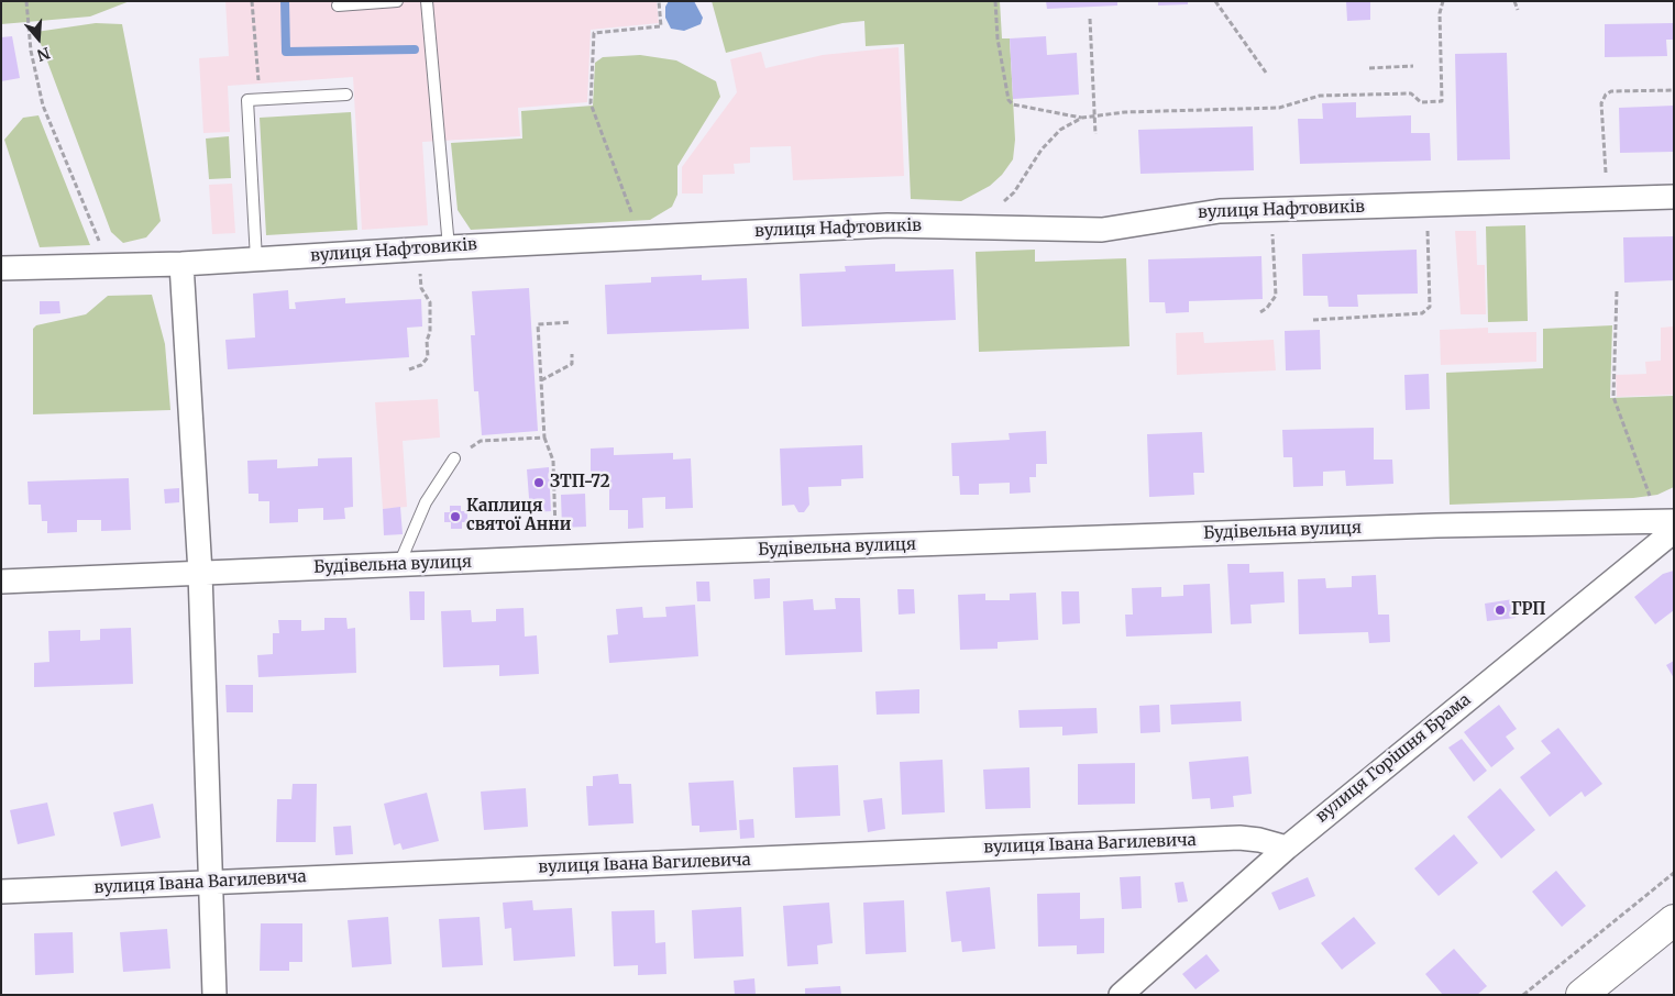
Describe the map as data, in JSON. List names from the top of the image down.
{
  "streets": {
    "street": [
      "вулиця Нафтовиків",
      "Будівельна вулиця",
      "вулиця Горішня Брама",
      "вулиця Івана Вагилевича"
    ]
  },
  "crossings": [
    ["Будівельна вулиця", "вулиця Горішня Брама"],
    ["вулиця Горішня Брама", "вулиця Івана Вагилевича"]
  ],
  "places": ["ЗТП-72", "Каплиця святої Анни", "ГРП"],
  "north": "bottom"
}
